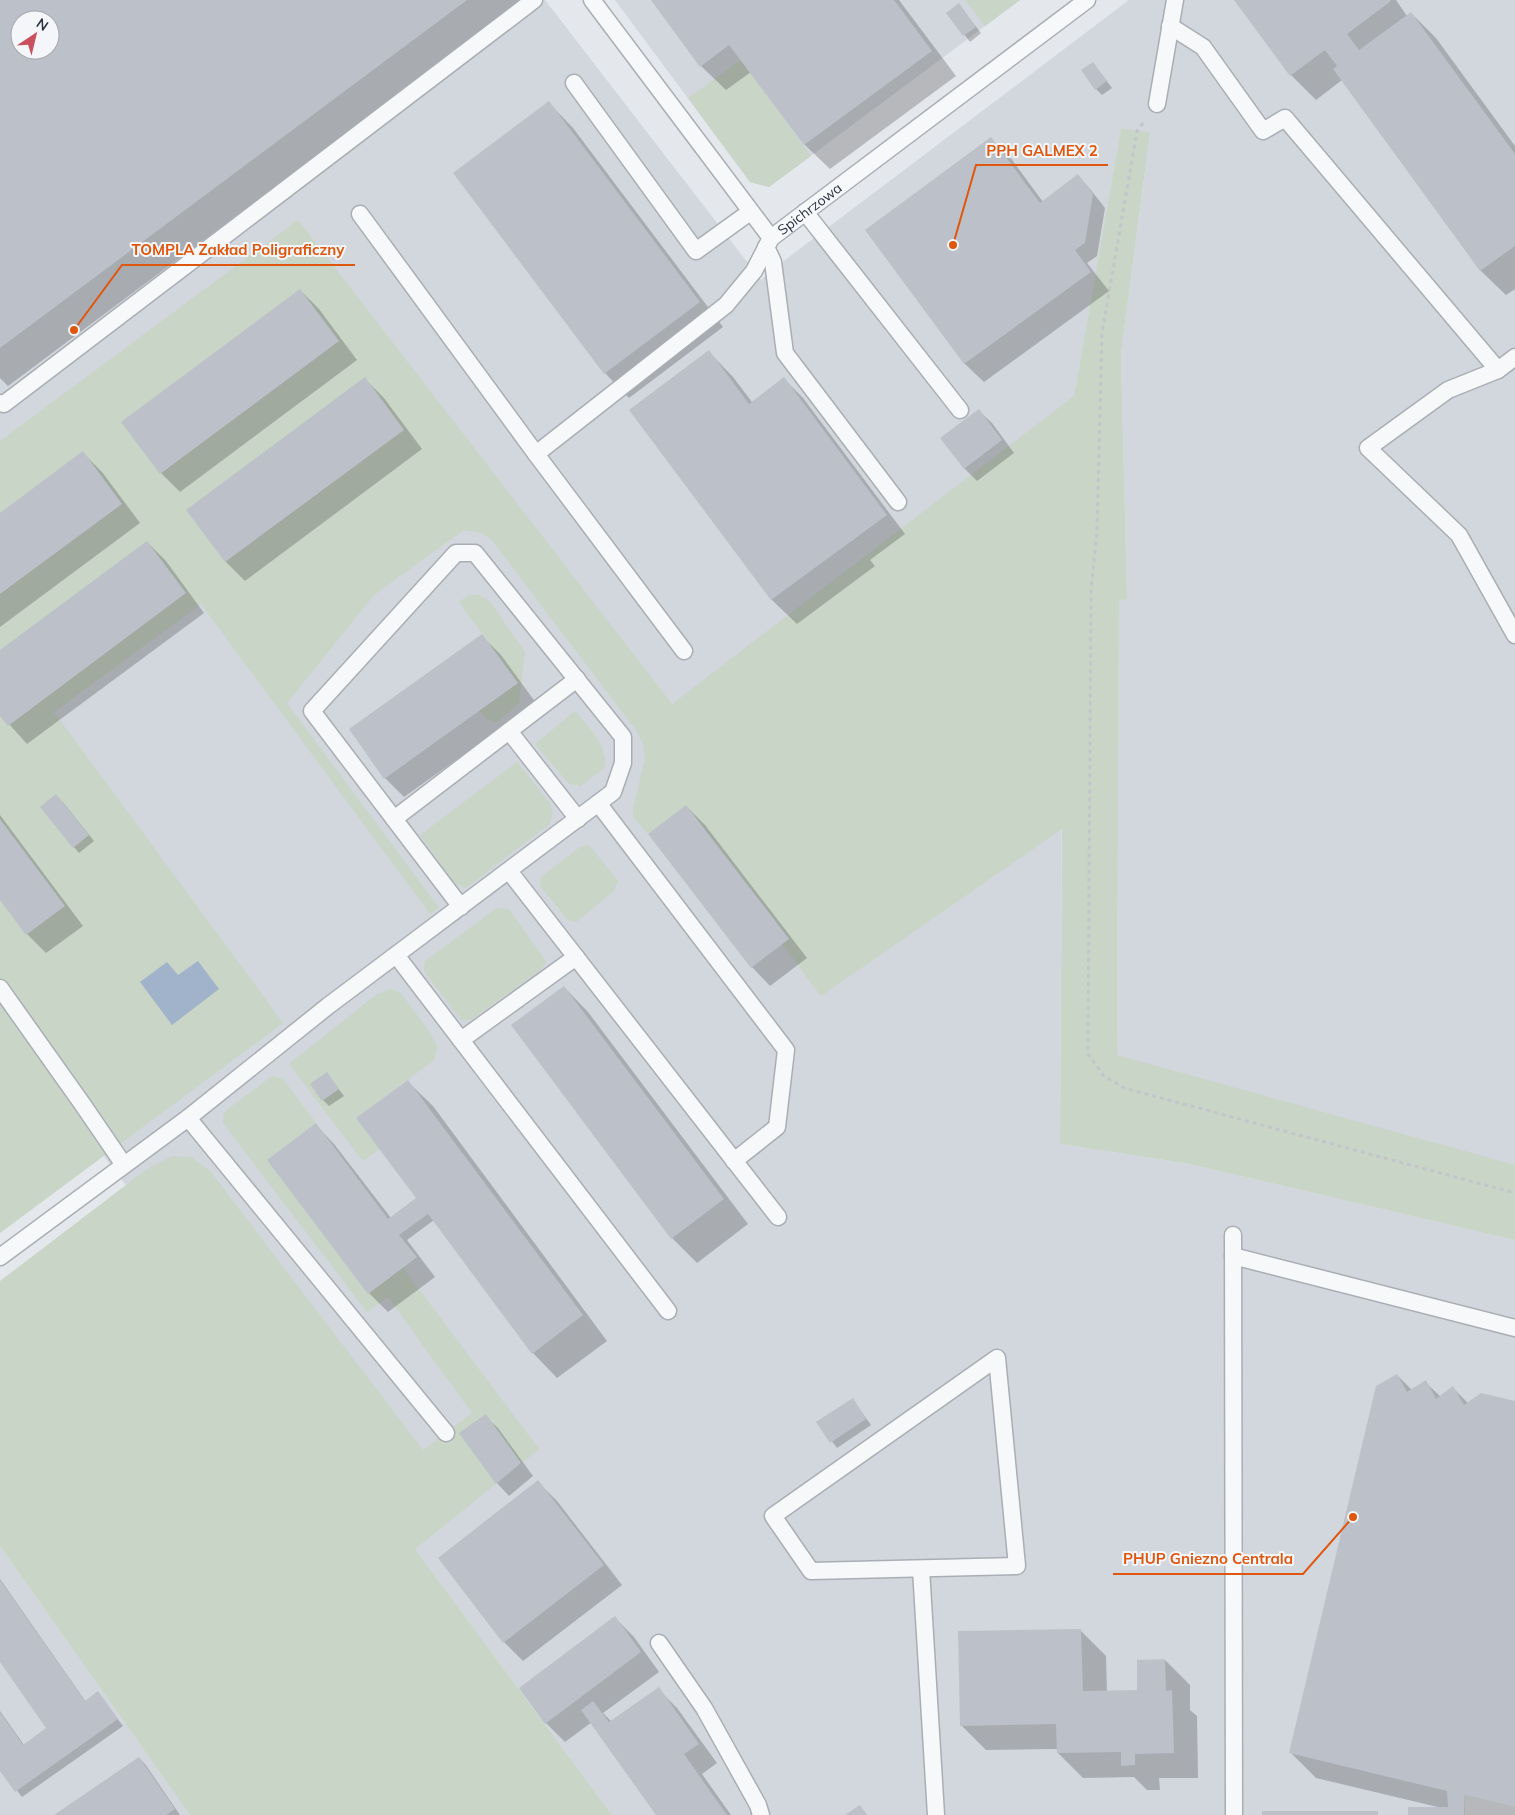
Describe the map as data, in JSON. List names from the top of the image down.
{
  "streets": {
    "lane": ["Spichrzowa"]
  },
  "places": ["PPH GALMEX 2", "TOMPLA Zakład Poligraficzny", "PHUP Gniezno Centrala"],
  "north": "top right"
}
